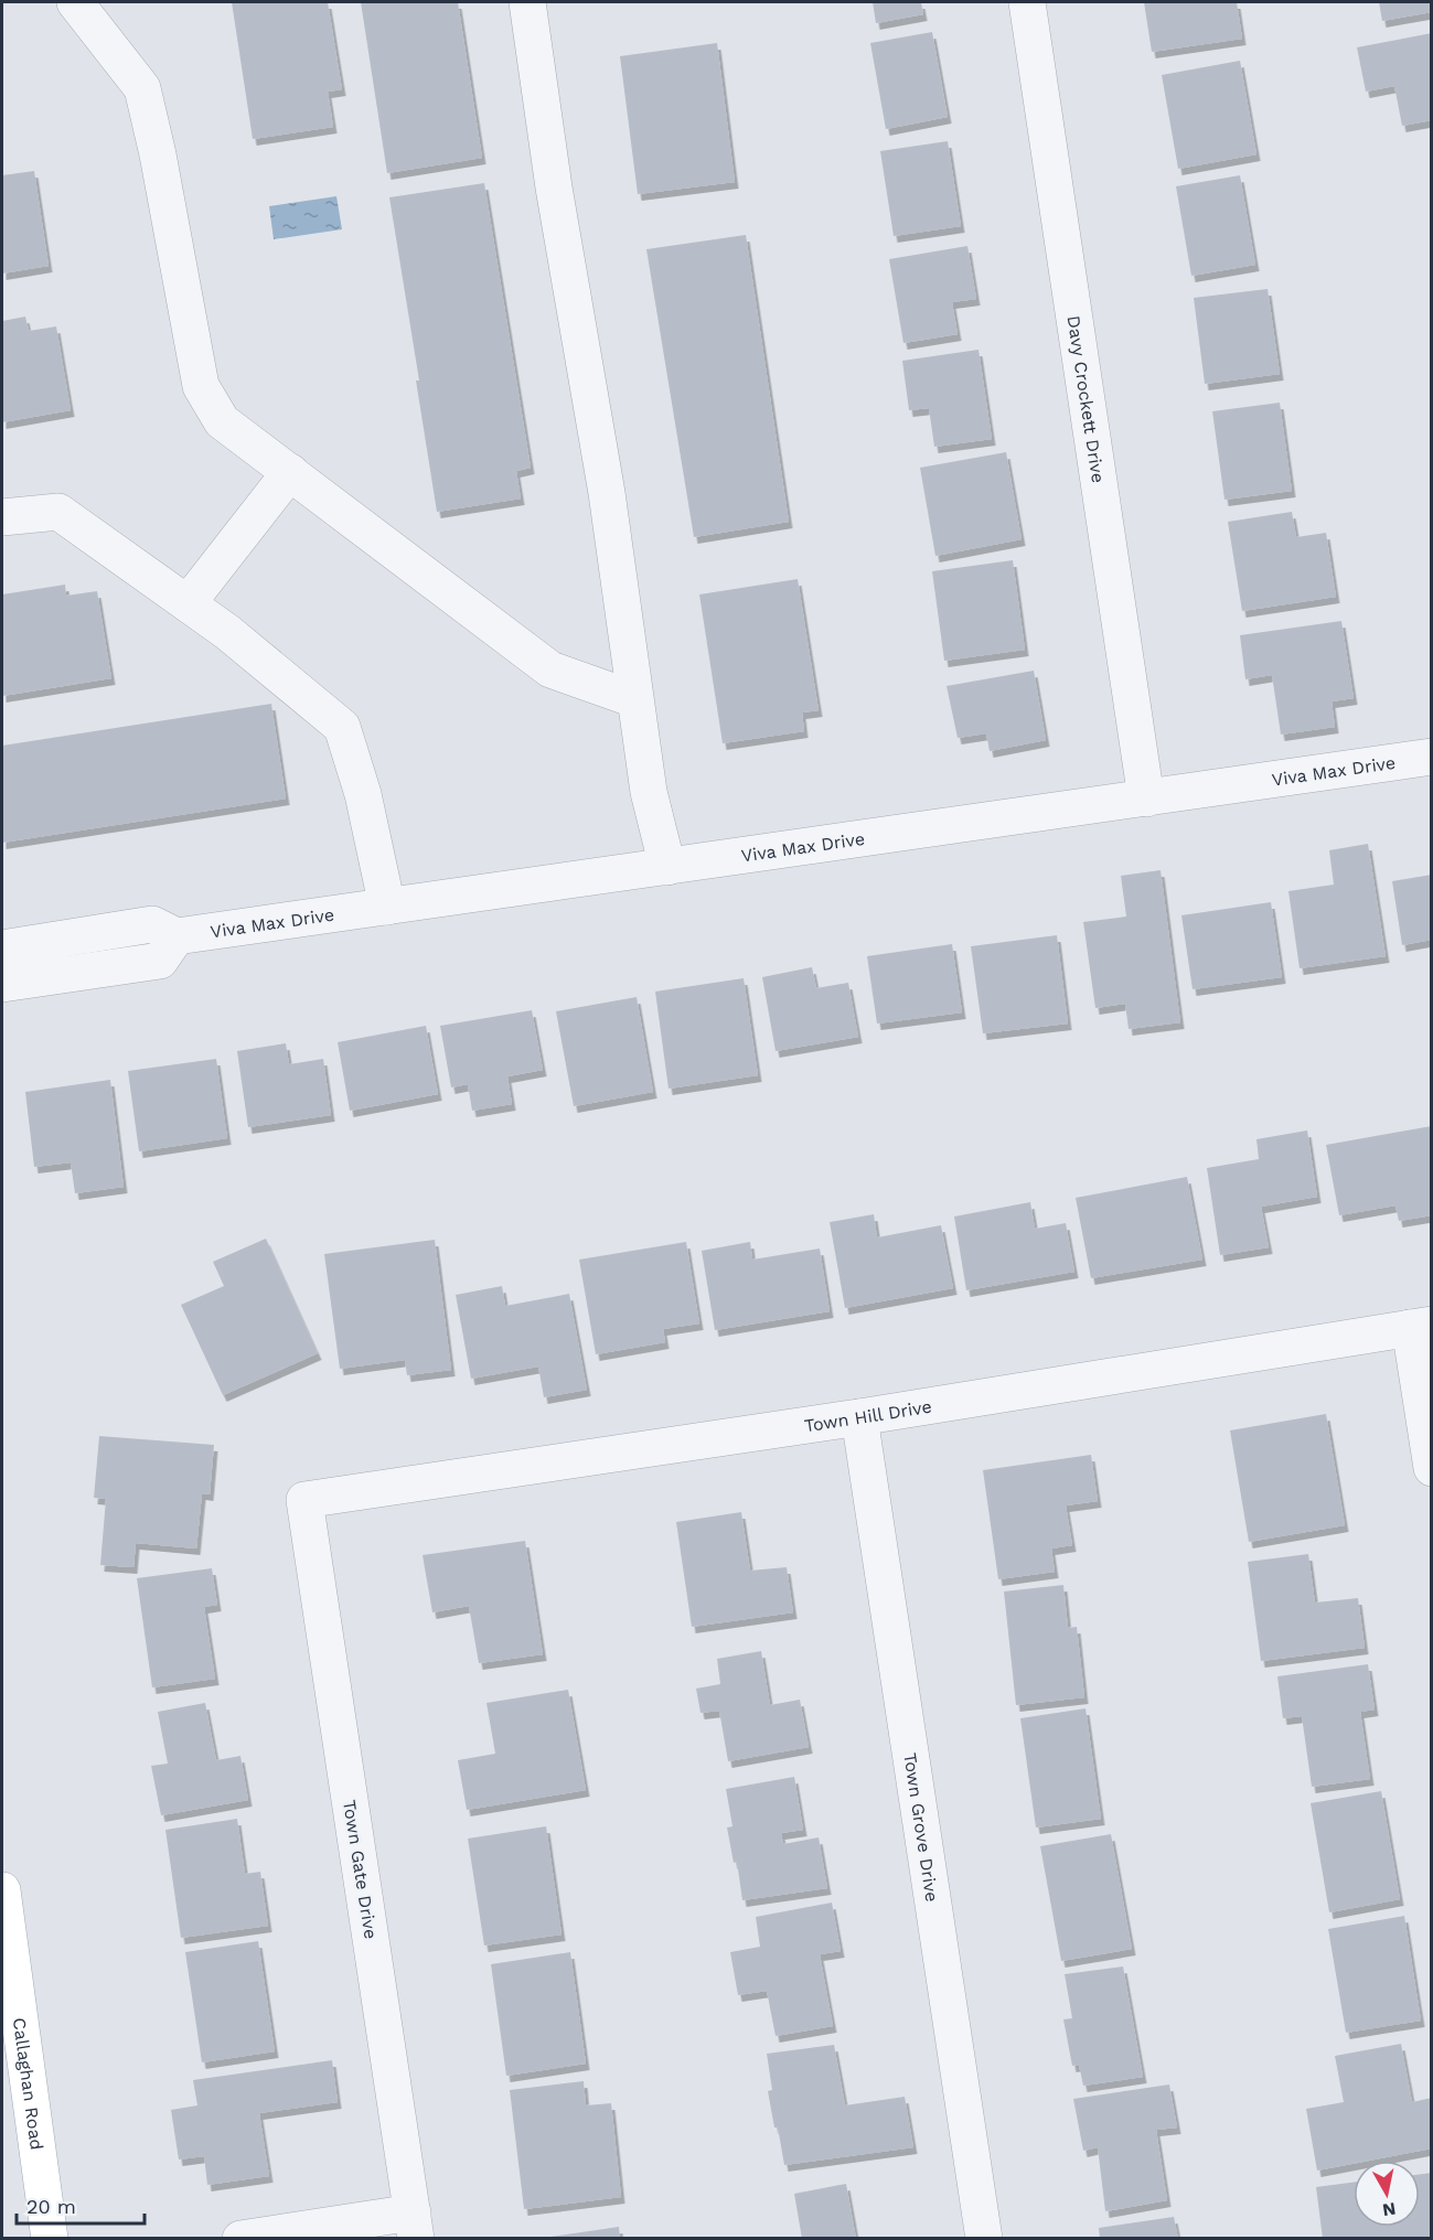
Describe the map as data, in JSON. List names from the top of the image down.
{
  "streets": {
    "main road": ["Callaghan Road"],
    "street": [
      "Davy Crockett Drive",
      "Viva Max Drive",
      "Town Hill Drive",
      "Town Grove Drive",
      "Town Gate Drive"
    ]
  },
  "crossings": [
    ["Davy Crockett Drive", "Viva Max Drive"],
    ["Town Hill Drive", "Town Grove Drive"],
    ["Town Hill Drive", "Town Gate Drive"]
  ],
  "scale_bar": "20 m",
  "north": "bottom"
}
